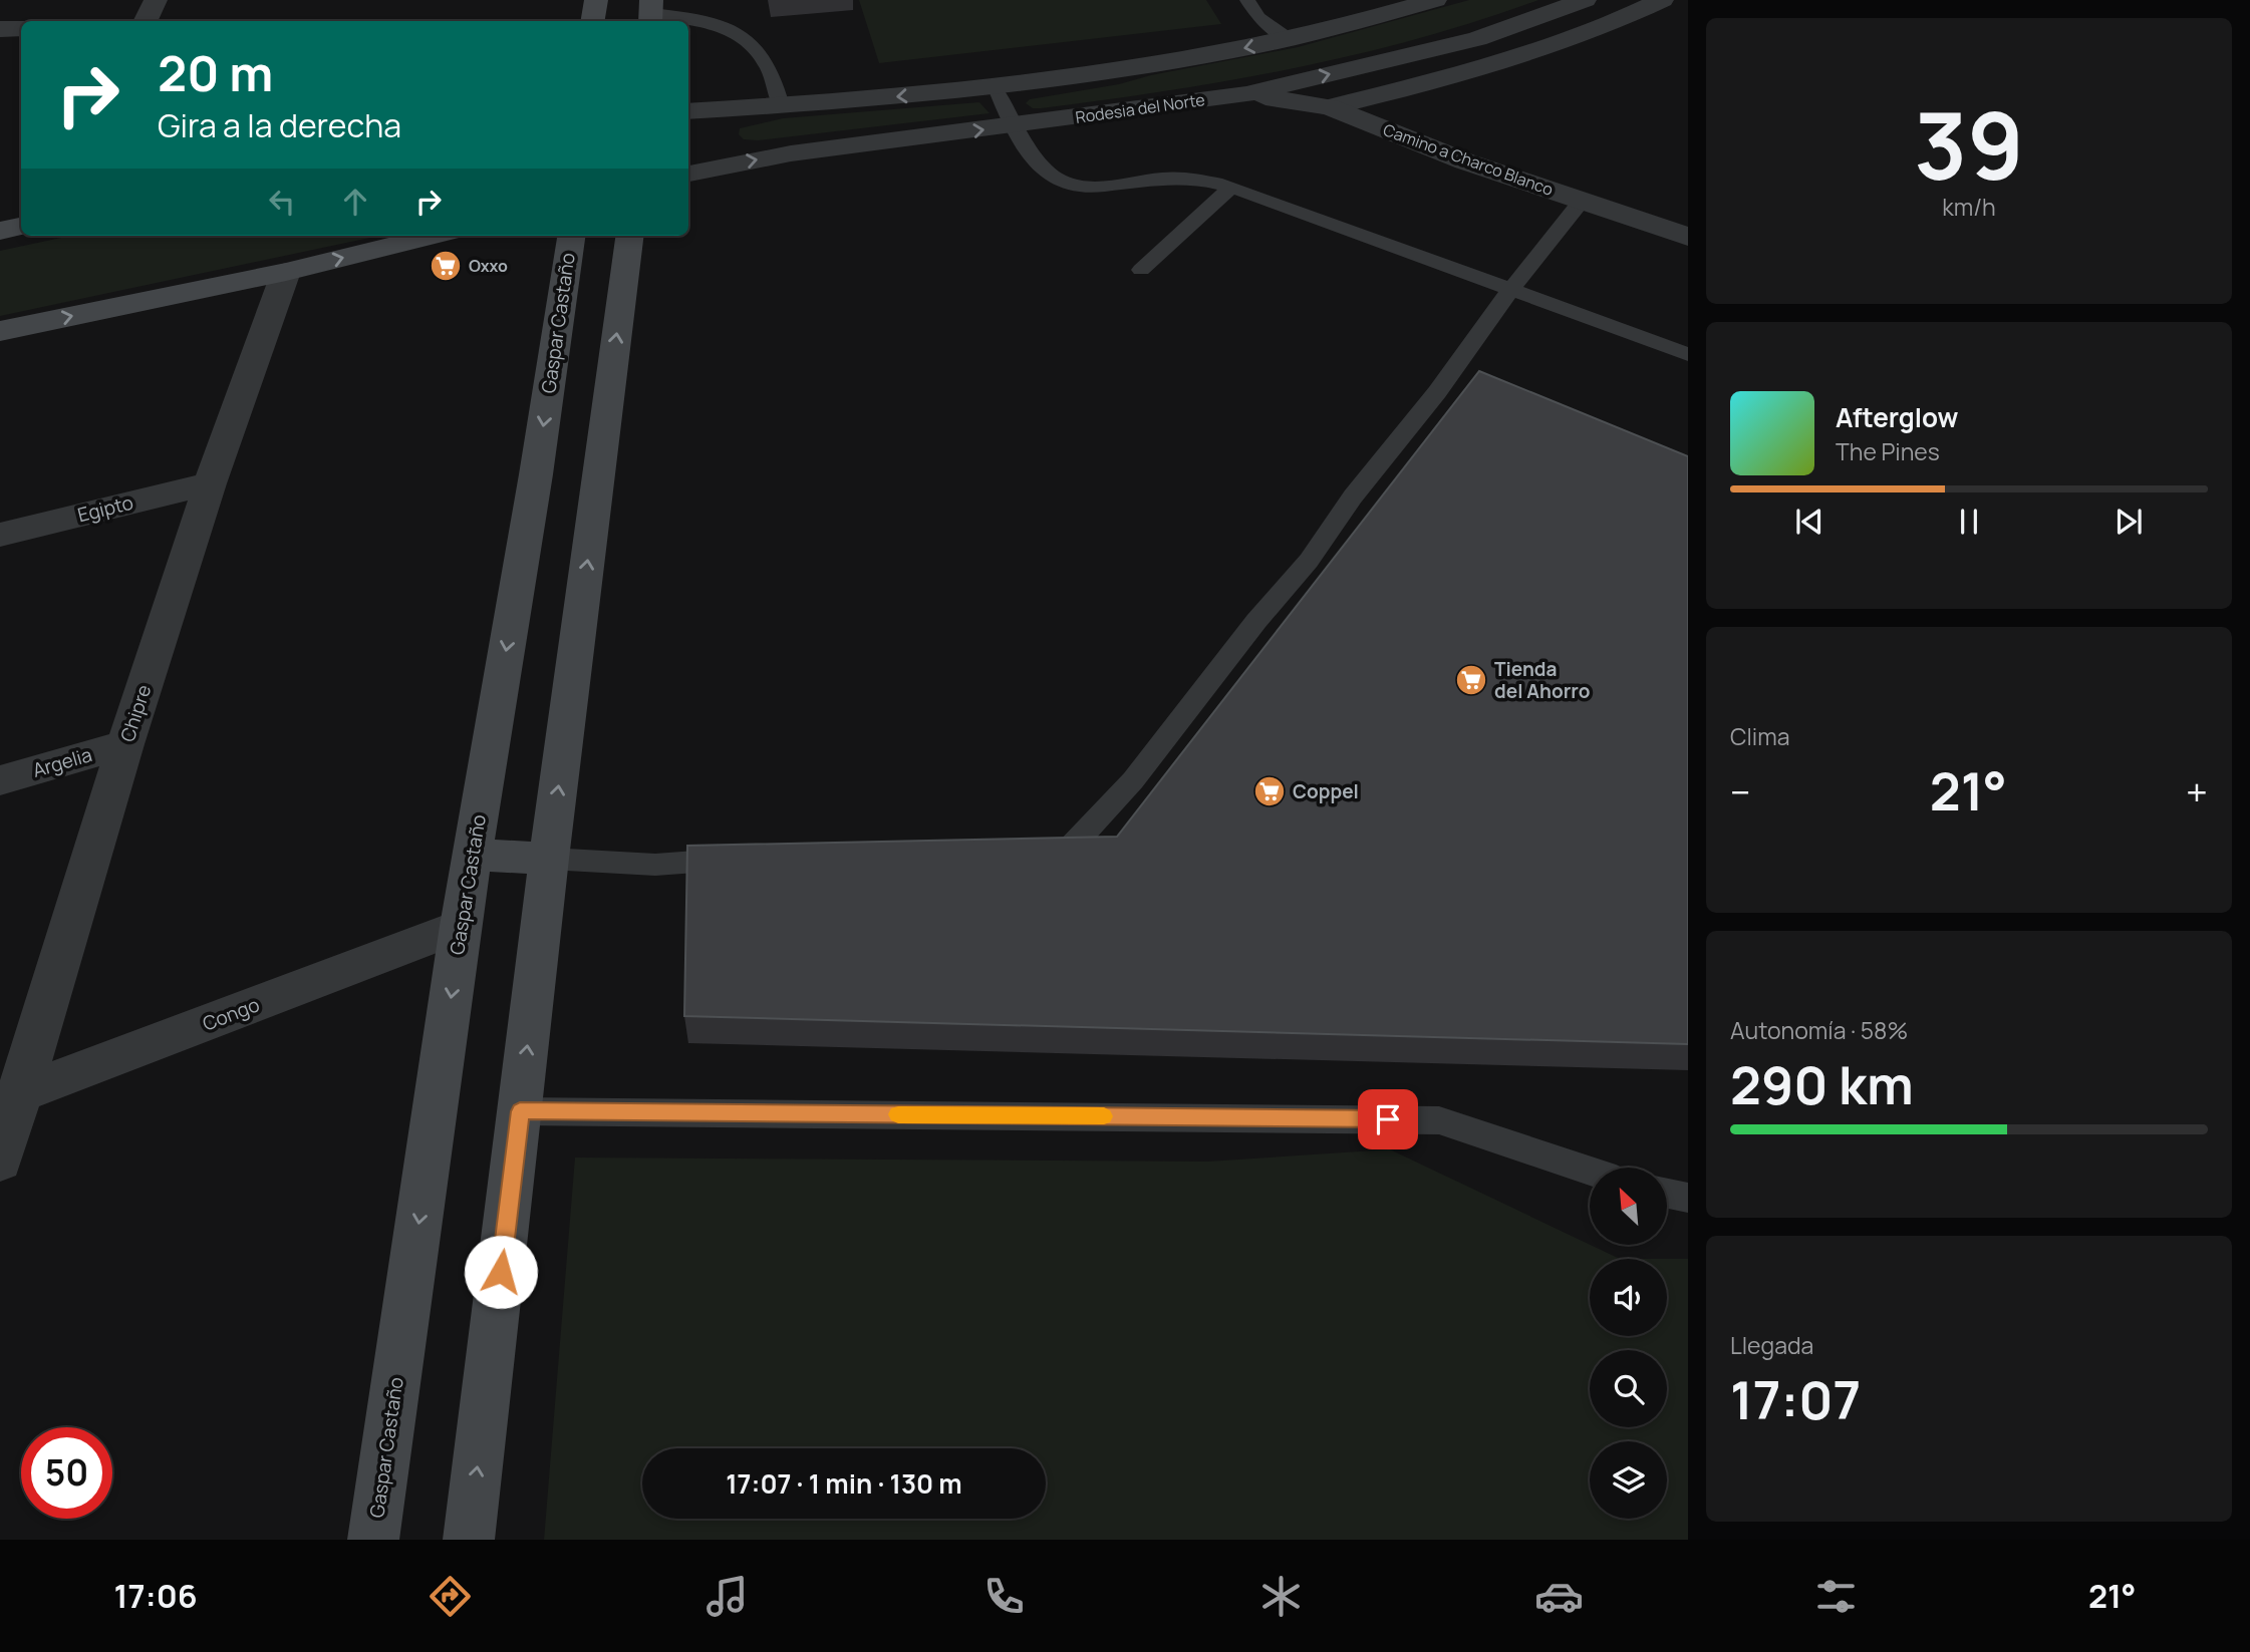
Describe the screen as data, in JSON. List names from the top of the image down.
{
  "streets": {
    "main road": ["Gaspar Castaño"],
    "street": [
      "Rodesia del Norte",
      "Camino a Charco Blanco",
      "Egipto",
      "Chipre",
      "Argelia",
      "Congo"
    ]
  },
  "crossings": [
    ["Rodesia del Norte", "Camino a Charco Blanco"],
    ["Gaspar Castaño", "Congo"],
    ["Egipto", "Chipre"],
    ["Chipre", "Argelia"],
    ["Chipre", "Congo"]
  ],
  "places": {
    "supermarket": ["Oxxo", "Tienda del Ahorro", "Coppel"]
  },
  "north": "top left",
  "page": {
    "tile": [
      ["39", "km/h"],
      "Clima",
      ["Autonomía · 58%", "290 km"],
      ["Llegada", "17:07"]
    ],
    "turn": ["20 m", "Gira a la derecha"],
    "song": ["Afterglow", "The Pines"],
    "heat": ["−", "21°", "+"],
    "limit": "50",
    "trip": "17:07 · 1 min · 130 m",
    "tabs": ["17:06", "21°"]
  }
}
